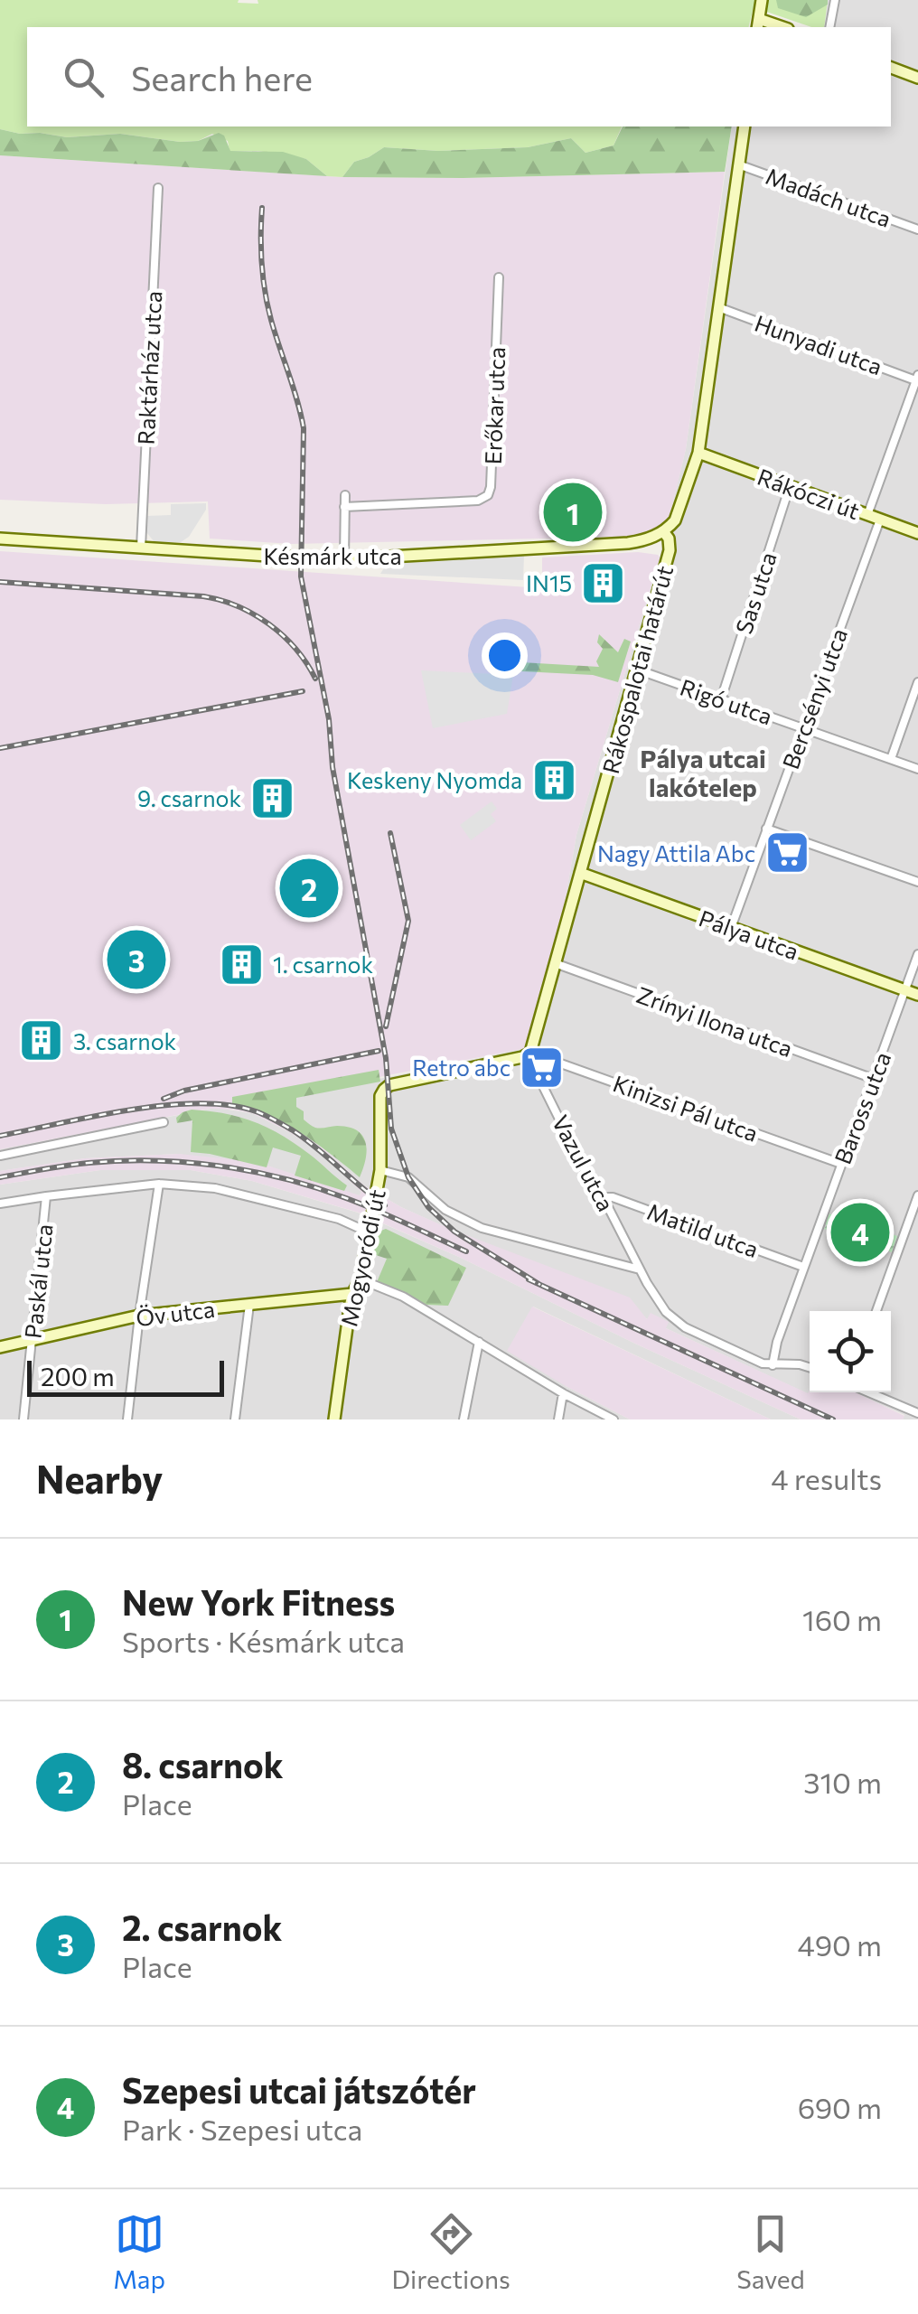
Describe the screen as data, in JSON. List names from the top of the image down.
{
  "streets": {
    "street": [
      "Madách utca",
      "Hunyadi utca",
      "Raktárház utca",
      "Erőkar utca",
      "Rákóczi út",
      "Késmárk utca",
      "Sas utca",
      "Rákospalotai határút",
      "Bercsényi utca",
      "Rigó utca",
      "Pálya utca",
      "Zrínyi Ilona utca",
      "Kinizsi Pál utca",
      "Baross utca",
      "Vazul utca",
      "Matild utca",
      "Mogyoródi út",
      "Paskál utca",
      "Öv utca"
    ]
  },
  "crossings": [
    ["Madách utca", "Rákospalotai határút"],
    ["Hunyadi utca", "Rákospalotai határút"],
    ["Raktárház utca", "Késmárk utca"],
    ["Rákóczi út", "Sas utca"],
    ["Rákóczi út", "Rákospalotai határút"],
    ["Rákóczi út", "Bercsényi utca"],
    ["Késmárk utca", "Rákospalotai határút"],
    ["Sas utca", "Rigó utca"],
    ["Rákospalotai határút", "Rigó utca"],
    ["Rákospalotai határút", "Pálya utca"],
    ["Rákospalotai határút", "Zrínyi Ilona utca"],
    ["Rákospalotai határút", "Kinizsi Pál utca"],
    ["Rákospalotai határút", "Vazul utca"],
    ["Rákospalotai határút", "Mogyoródi út"],
    ["Bercsényi utca", "Rigó utca"],
    ["Bercsényi utca", "Pálya utca"],
    ["Pálya utca", "Baross utca"],
    ["Zrínyi Ilona utca", "Baross utca"],
    ["Kinizsi Pál utca", "Baross utca"],
    ["Kinizsi Pál utca", "Vazul utca"],
    ["Kinizsi Pál utca", "Mogyoródi út"],
    ["Baross utca", "Vazul utca"],
    ["Baross utca", "Matild utca"],
    ["Vazul utca", "Matild utca"],
    ["Vazul utca", "Mogyoródi út"],
    ["Mogyoródi út", "Öv utca"],
    ["Paskál utca", "Öv utca"]
  ],
  "districts": ["Pálya utcai lakótelep"],
  "places": {
    "building": [
      "IN15",
      "Keskeny Nyomda",
      "9. csarnok",
      "1. csarnok",
      "3. csarnok"
    ],
    "supermarket": ["Nagy Attila Abc", "Retro abc"]
  },
  "scale_bar": "200 m",
  "page": {
    "search": "Search here",
    "pins": [
      "1",
      "2",
      "3",
      "4"
    ],
    "scale": "200 m",
    "heading": ["Nearby", "4 results"],
    "list": [
      {
        "mark": "1",
        "name": "New York Fitness",
        "note": "Sports · Késmárk utca",
        "value": "160 m"
      },
      {
        "mark": "2",
        "name": "8. csarnok",
        "note": "Place",
        "value": "310 m"
      },
      {
        "mark": "3",
        "name": "2. csarnok",
        "note": "Place",
        "value": "490 m"
      },
      {
        "mark": "4",
        "name": "Szepesi utcai játszótér",
        "note": "Park · Szepesi utca",
        "value": "690 m"
      }
    ],
    "nav": ["Map", "Directions", "Saved"]
  }
}
